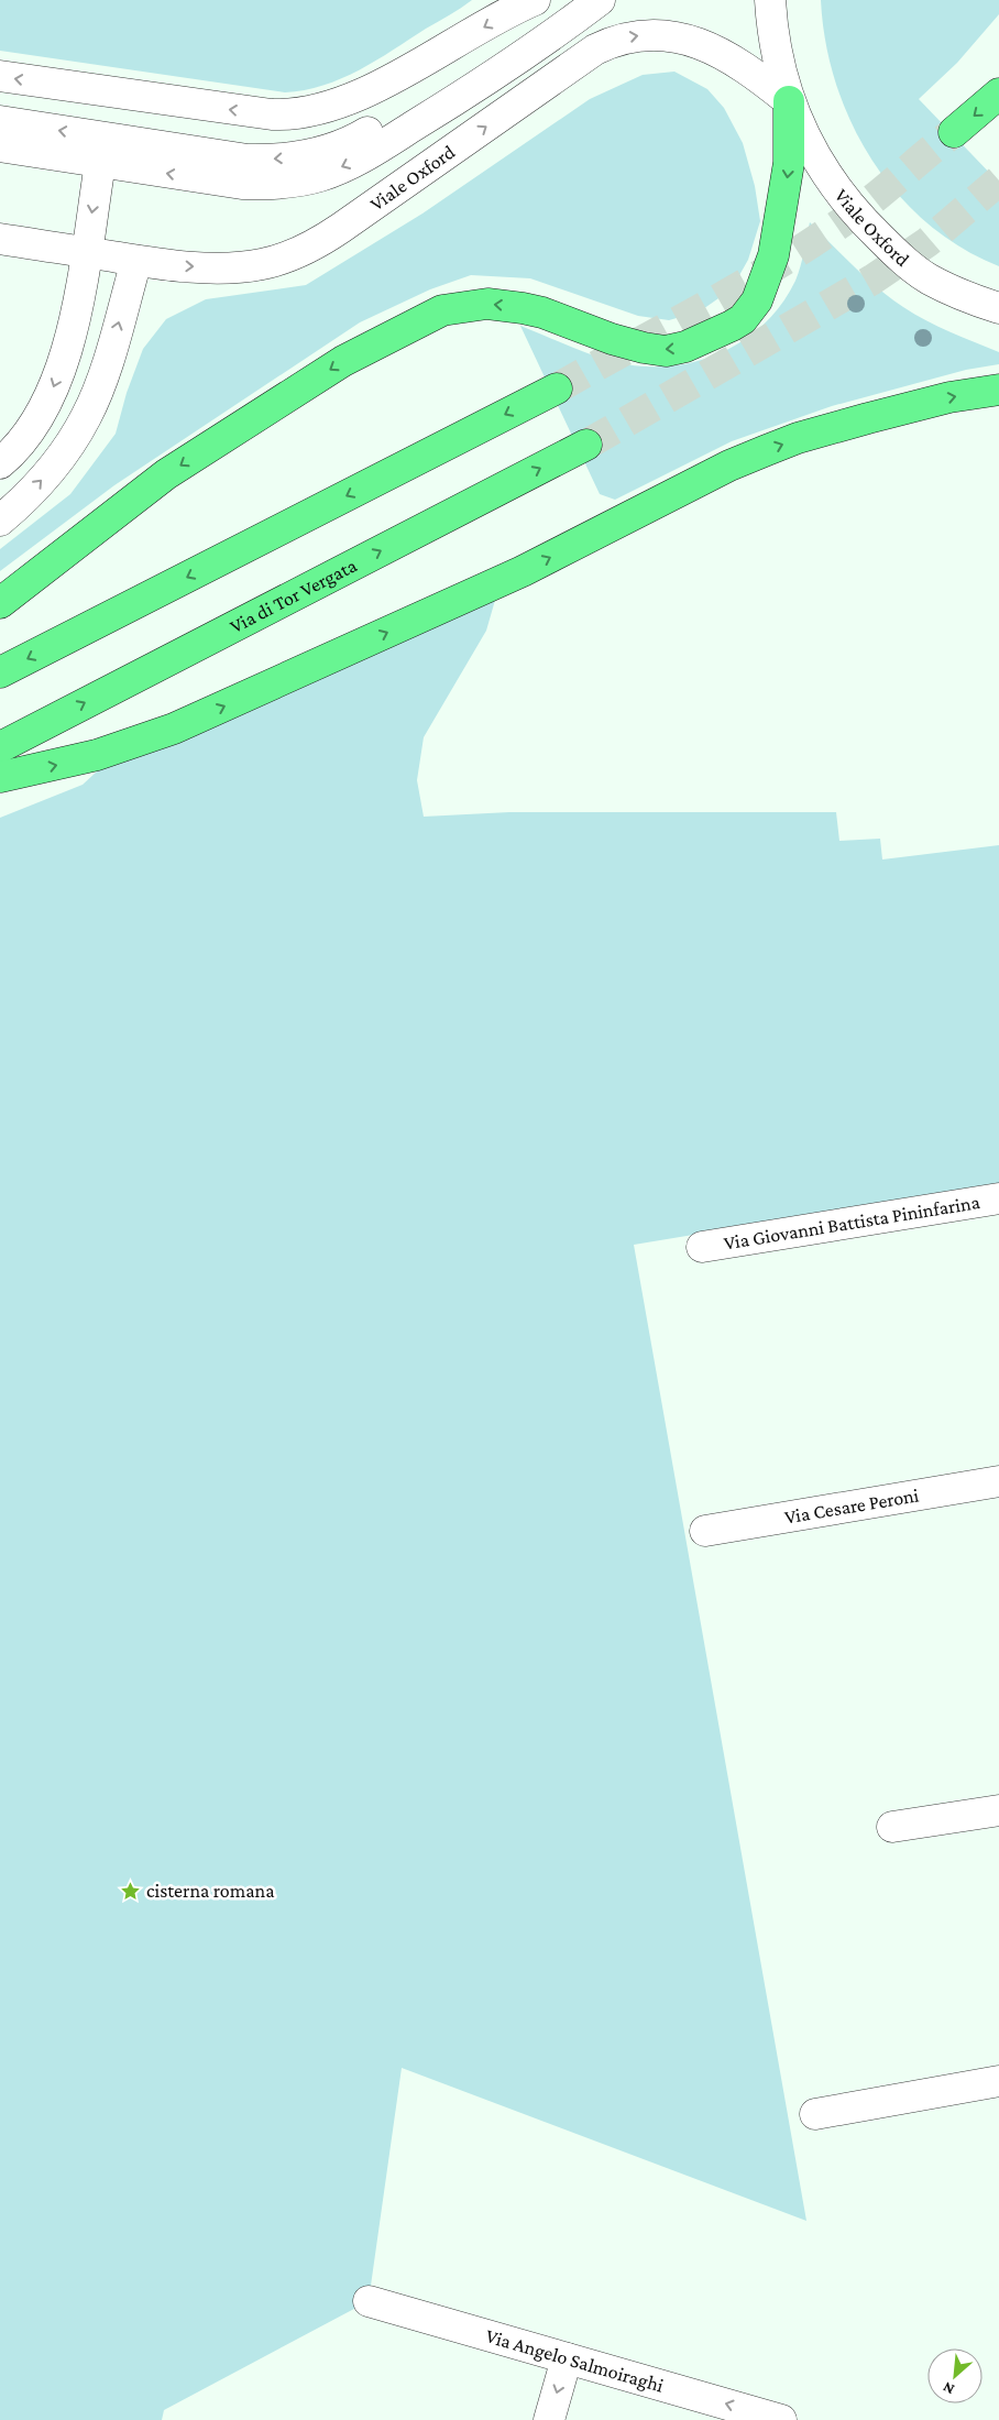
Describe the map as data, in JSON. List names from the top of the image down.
{
  "streets": {
    "main road": ["Via di Tor Vergata"],
    "street": [
      "Viale Oxford",
      "Via Giovanni Battista Pininfarina",
      "Via Cesare Peroni",
      "Via Angelo Salmoiraghi"
    ]
  },
  "one_way": ["Via Angelo Salmoiraghi"],
  "places": {
    "place": ["cisterna romana"]
  },
  "north": "bottom left"
}
